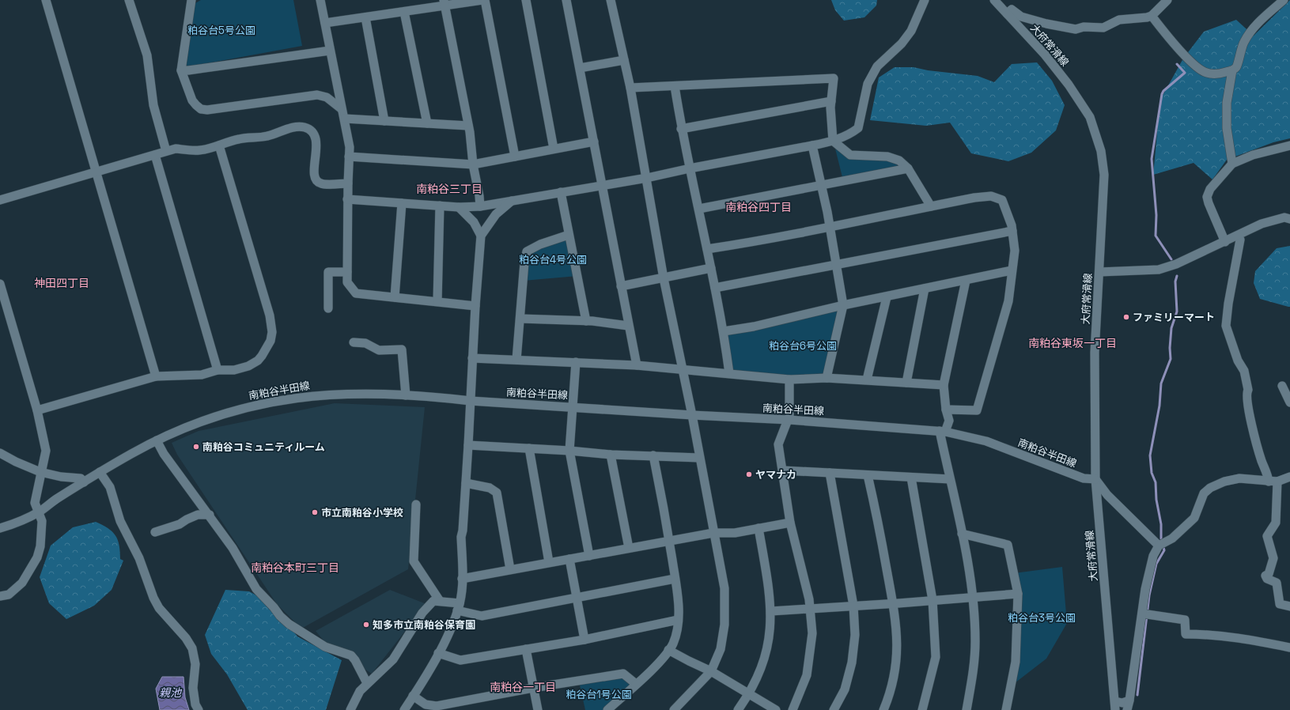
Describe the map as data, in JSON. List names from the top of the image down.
{
  "streets": {
    "street": ["大府常滑線", "南粕谷半田線"]
  },
  "crossings": [
    ["大府常滑線", "南粕谷半田線"]
  ],
  "districts": [
    "南粕谷三丁目",
    "南粕谷四丁目",
    "神田四丁目",
    "南粕谷東坂一丁目",
    "南粕谷本町三丁目",
    "南粕谷一丁目"
  ],
  "water": ["親池"],
  "parks": [
    "粕谷台5号公園",
    "粕谷台4号公園",
    "粕谷台6号公園",
    "粕谷台3号公園",
    "粕谷台1号公園"
  ],
  "places": [
    "ファミリーマート",
    "南粕谷コミュニティルーム",
    "ヤマナカ",
    "市立南粕谷小学校",
    "知多市立南粕谷保育園"
  ]
}
